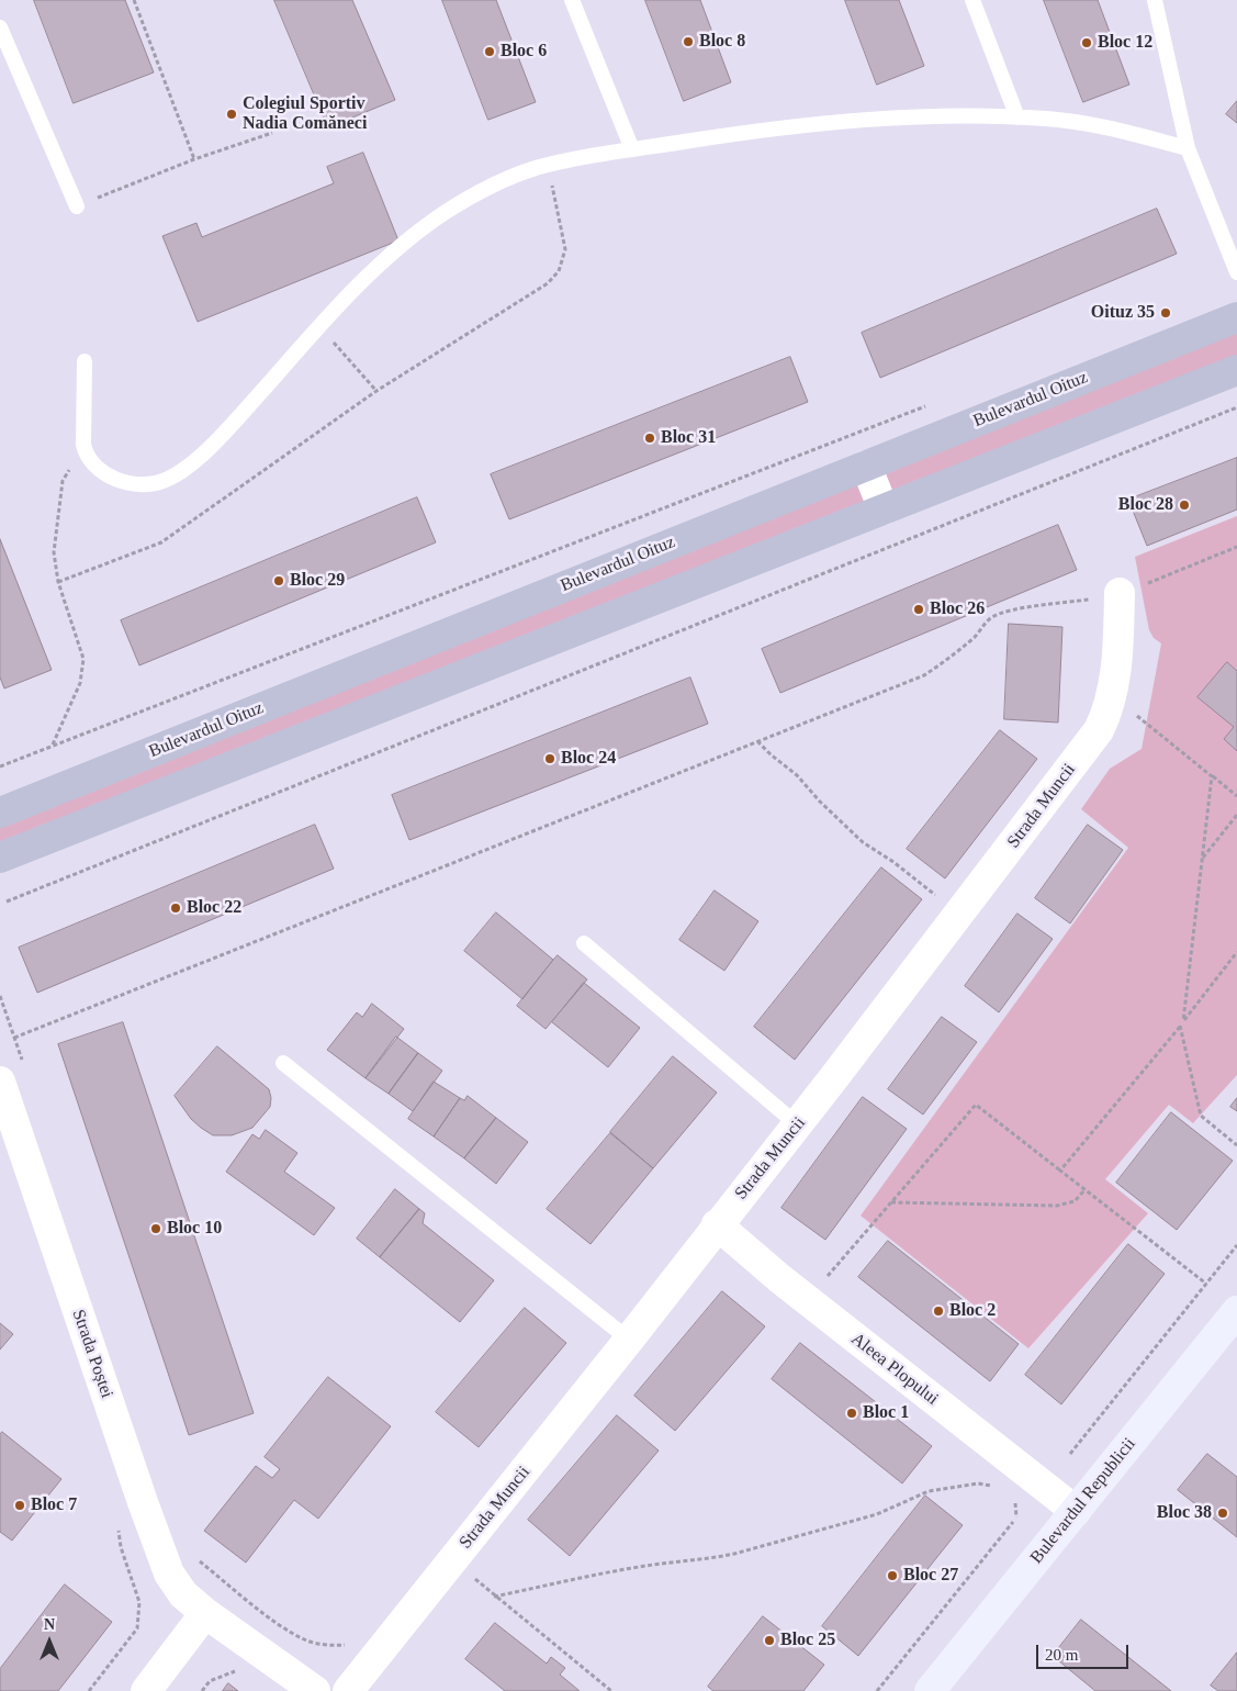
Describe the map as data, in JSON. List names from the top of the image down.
{
  "streets": {
    "main road": ["Bulevardul Oituz"],
    "street": [
      "Strada Muncii",
      "Strada Poștei",
      "Aleea Plopului",
      "Bulevardul Republicii"
    ]
  },
  "crossings": [
    ["Strada Muncii", "Aleea Plopului"],
    ["Aleea Plopului", "Bulevardul Republicii"]
  ],
  "places": [
    "Bloc 8",
    "Bloc 12",
    "Bloc 6",
    "Colegiul Sportiv Nadia Comăneci",
    "Oituz 35",
    "Bloc 31",
    "Bloc 28",
    "Bloc 29",
    "Bloc 26",
    "Bloc 24",
    "Bloc 22",
    "Bloc 10",
    "Bloc 2",
    "Bloc 1",
    "Bloc 7",
    "Bloc 38",
    "Bloc 27",
    "Bloc 25"
  ],
  "scale_bar": "20 m",
  "north": "top"
}
